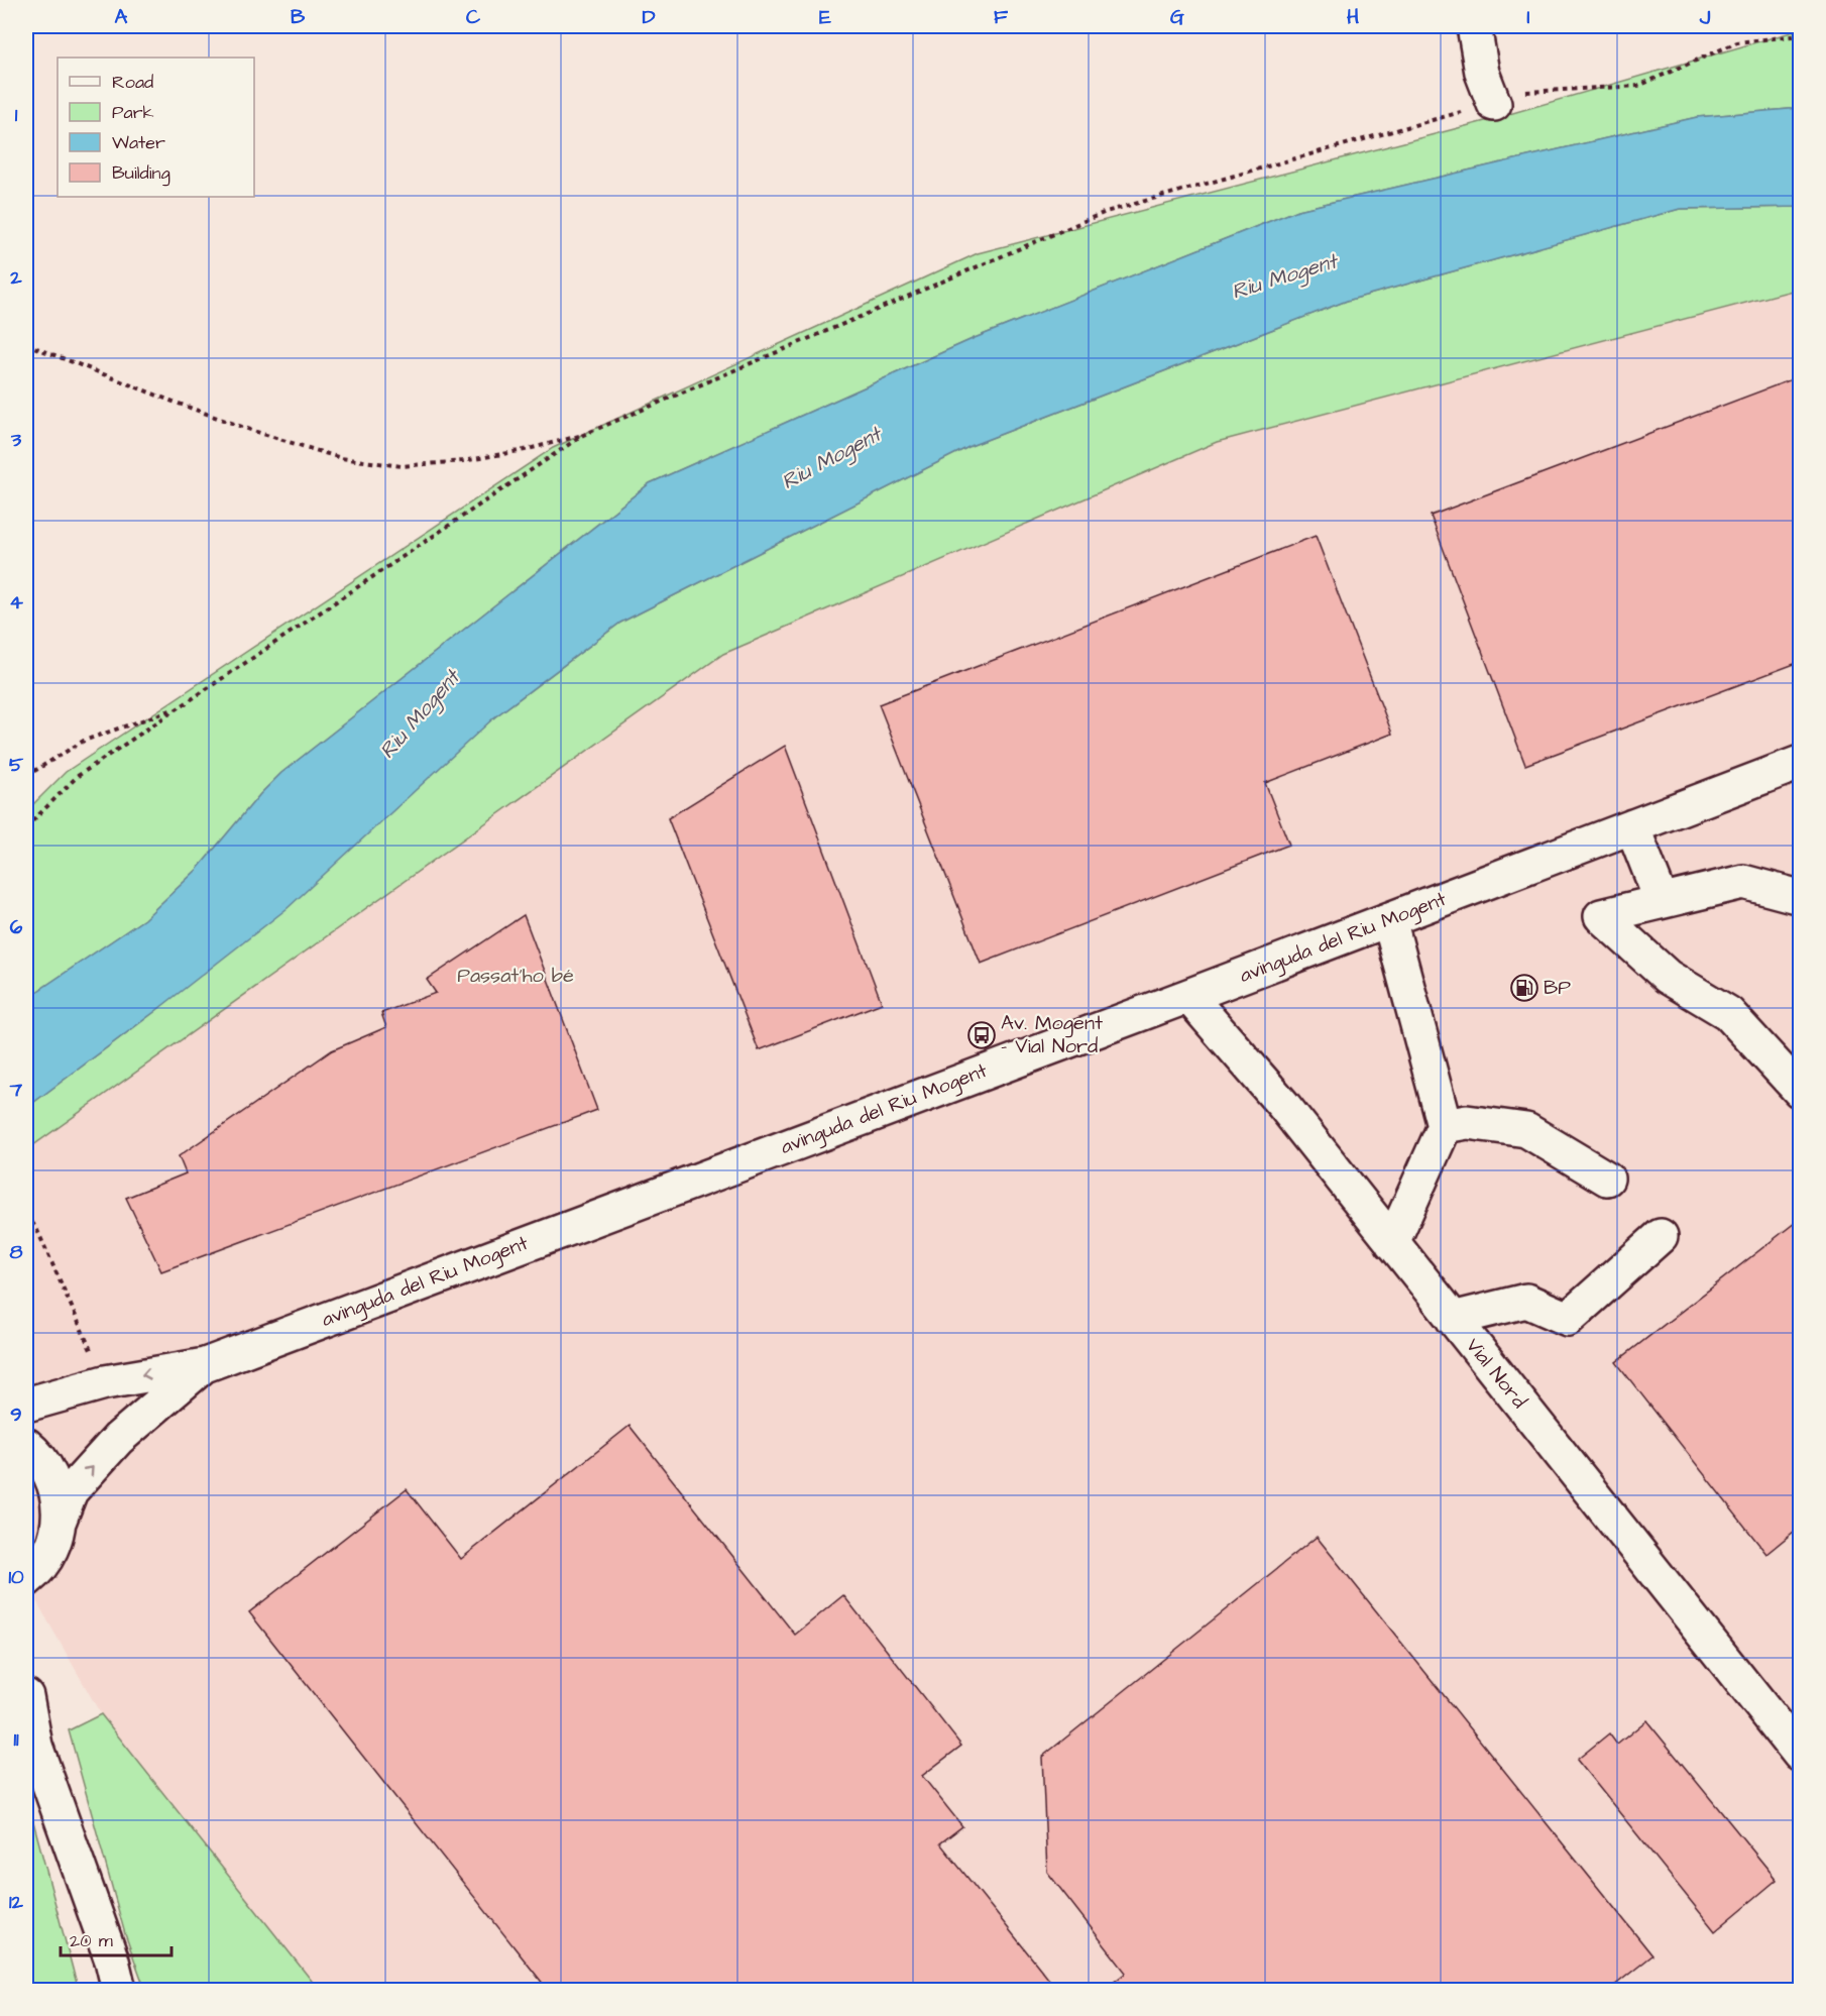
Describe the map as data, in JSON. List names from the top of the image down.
{
  "streets": {
    "street": ["avinguda del Riu Mogent", "Vial Nord"]
  },
  "crossings": [
    ["avinguda del Riu Mogent", "Vial Nord"]
  ],
  "water": ["Riu Mogent"],
  "parks": ["Passat'ho bé"],
  "places": {
    "fuel station": ["BP"],
    "bus stop": ["Av. Mogent - Vial Nord"]
  },
  "legend": [
    "Road",
    "Park",
    "Water",
    "Building"
  ],
  "scale_bar": "20 m",
  "grid": {
    "columns": [
      "A",
      "B",
      "C",
      "D",
      "E",
      "F",
      "G",
      "H",
      "I",
      "J"
    ],
    "rows": [
      "1",
      "2",
      "3",
      "4",
      "5",
      "6",
      "7",
      "8",
      "9",
      "10",
      "11",
      "12"
    ]
  }
}
